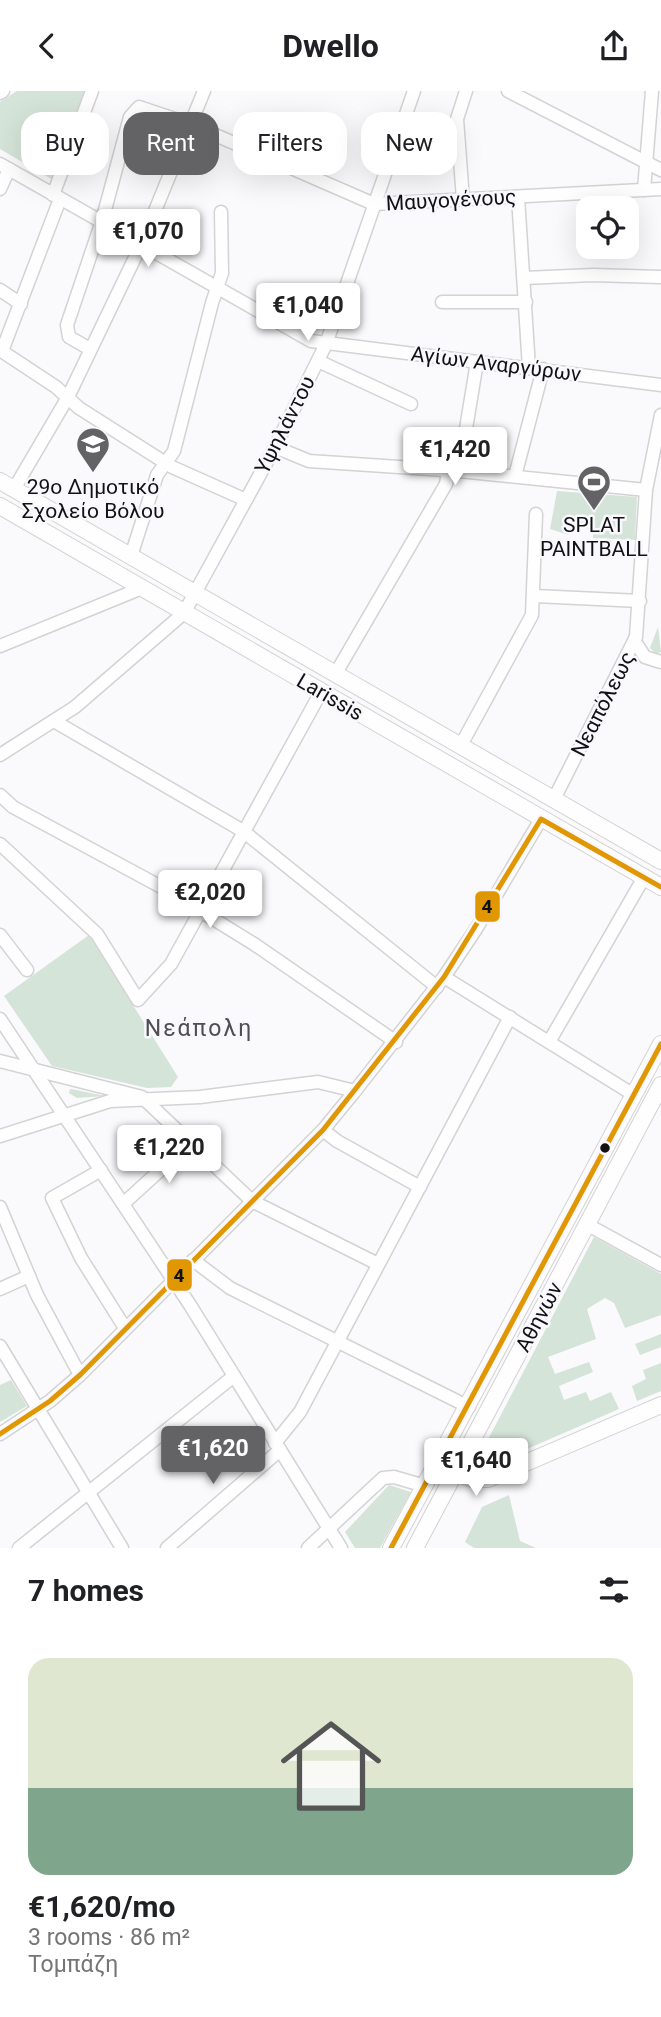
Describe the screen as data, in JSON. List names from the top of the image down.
{
  "streets": {
    "main road": ["Larissis", "Αθηνών"],
    "street": [
      "Μαυγογένους",
      "Αγίων Αναργύρων",
      "Υψηλάντου",
      "Νεαπόλεως"
    ]
  },
  "crossings": [
    ["Μαυγογένους", "Αγίων Αναργύρων"],
    ["Μαυγογένους", "Υψηλάντου"],
    ["Αγίων Αναργύρων", "Υψηλάντου"],
    ["Υψηλάντου", "Larissis"],
    ["Larissis", "Νεαπόλεως"]
  ],
  "districts": ["Νεάπολη"],
  "places": {
    "school or university": ["29ο Δημοτικό Σχολείο Βόλου"],
    "sports": ["SPLAT PAINTBALL"]
  },
  "lines": ["transit line 4"],
  "page": {
    "header": "Dwello",
    "chip": [
      "Buy",
      "Rent",
      "Filters",
      "New"
    ],
    "price": [
      "€1,070",
      "€1,040",
      "€1,420",
      "€2,020",
      "€1,220",
      "€1,620",
      "€1,640"
    ],
    "heading": "7 homes",
    "list": [
      {
        "name": "€1,620/mo",
        "note": "3 rooms · 86 m² · Τομπάζη"
      }
    ]
  }
}
